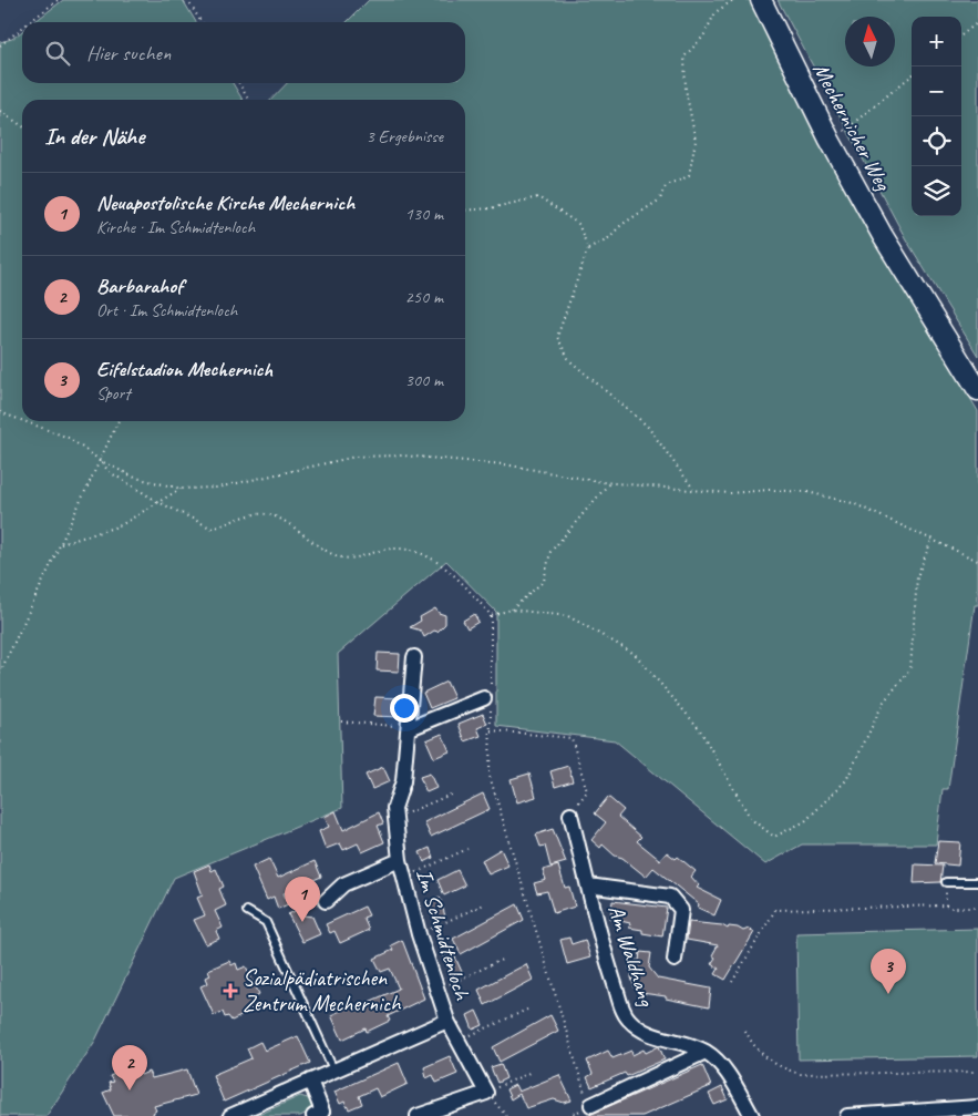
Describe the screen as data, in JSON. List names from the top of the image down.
{
  "streets": {
    "street": ["Mechernicher Weg", "Im Schmidtenloch", "Am Waldhang"]
  },
  "places": {
    "health": ["Sozialpädiatrischen Zentrum Mechernich"]
  },
  "north": "top",
  "page": {
    "map_buttons": ["+", "−"],
    "search": "Hier suchen",
    "heading": ["In der Nähe", "3 Ergebnisse"],
    "list": [
      {
        "mark": "1",
        "name": "Neuapostolische Kirche Mechernich",
        "note": "Kirche · Im Schmidtenloch",
        "value": "130 m"
      },
      {
        "mark": "2",
        "name": "Barbarahof",
        "note": "Ort · Im Schmidtenloch",
        "value": "250 m"
      },
      {
        "mark": "3",
        "name": "Eifelstadion Mechernich",
        "note": "Sport",
        "value": "300 m"
      }
    ],
    "pins": ["1", "3", "2"]
  }
}
